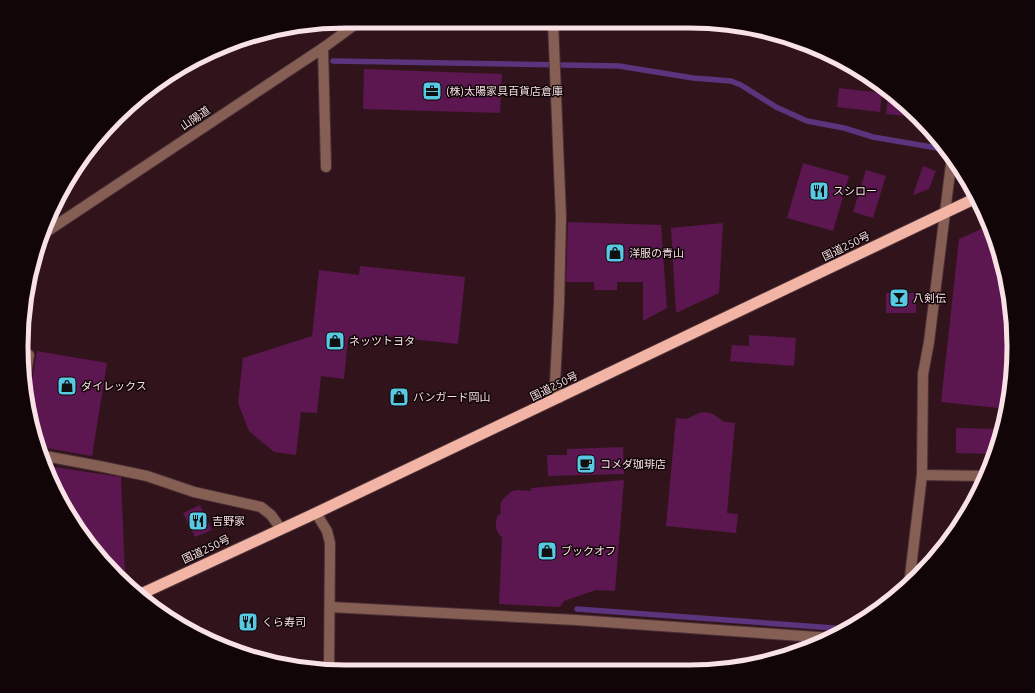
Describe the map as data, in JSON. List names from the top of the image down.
{
  "streets": {
    "highway": ["国道250号"],
    "street": ["山陽道"]
  },
  "places": {
    "office": ["(株)太陽家具百貨店倉庫"],
    "restaurant": ["スシロー", "吉野家", "くら寿司"],
    "shop": [
      "洋服の青山",
      "ネッツトヨタ",
      "ダイレックス",
      "バンガード岡山",
      "ブックオフ"
    ],
    "bar": ["八剣伝"],
    "cafe": ["コメダ珈琲店"]
  }
}
